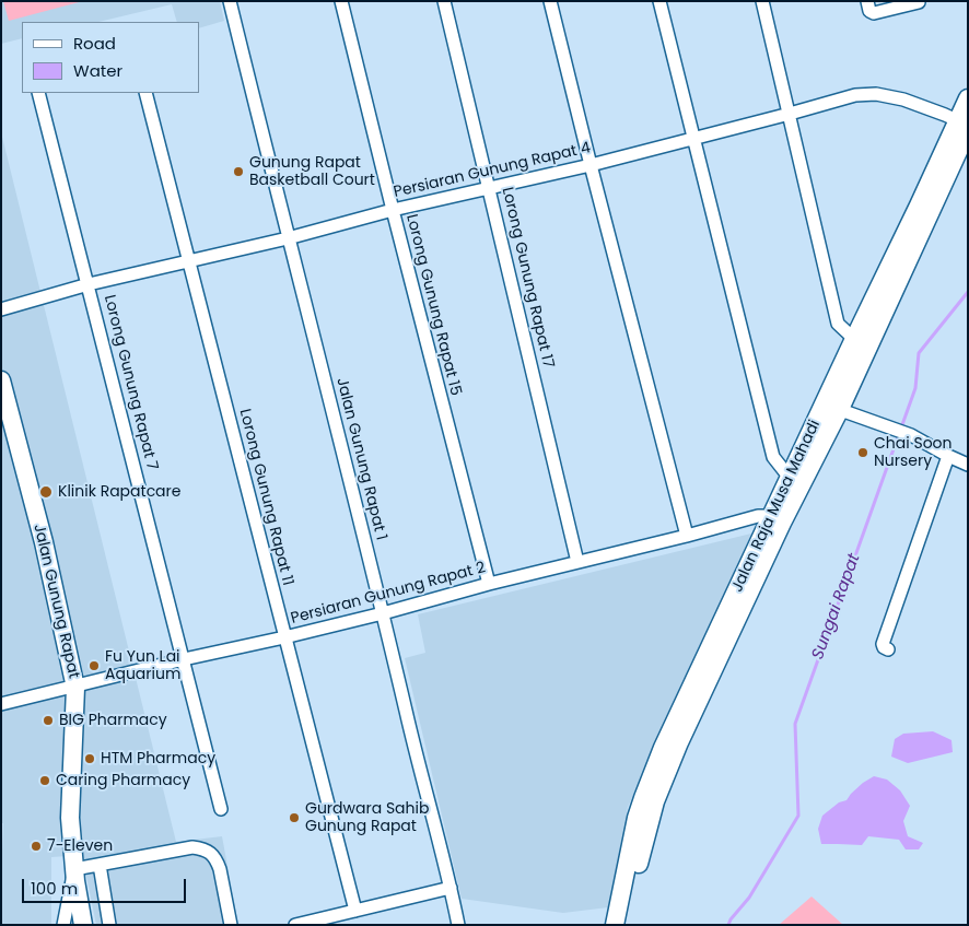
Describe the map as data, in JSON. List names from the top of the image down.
{
  "streets": {
    "main road": ["Jalan Raja Musa Mahadi", "Jalan Gunung Rapat"],
    "street": [
      "Persiaran Gunung Rapat 4",
      "Lorong Gunung Rapat 17",
      "Lorong Gunung Rapat 15",
      "Lorong Gunung Rapat 7",
      "Jalan Gunung Rapat 1",
      "Lorong Gunung Rapat 11",
      "Persiaran Gunung Rapat 2"
    ]
  },
  "crossings": [
    ["Persiaran Gunung Rapat 4", "Lorong Gunung Rapat 17"],
    ["Persiaran Gunung Rapat 4", "Lorong Gunung Rapat 15"],
    ["Persiaran Gunung Rapat 4", "Lorong Gunung Rapat 7"],
    ["Persiaran Gunung Rapat 4", "Jalan Gunung Rapat 1"],
    ["Persiaran Gunung Rapat 4", "Lorong Gunung Rapat 11"],
    ["Persiaran Gunung Rapat 4", "Jalan Raja Musa Mahadi"],
    ["Lorong Gunung Rapat 17", "Persiaran Gunung Rapat 2"],
    ["Lorong Gunung Rapat 15", "Persiaran Gunung Rapat 2"],
    ["Lorong Gunung Rapat 7", "Persiaran Gunung Rapat 2"],
    ["Jalan Gunung Rapat 1", "Persiaran Gunung Rapat 2"],
    ["Lorong Gunung Rapat 11", "Persiaran Gunung Rapat 2"],
    ["Jalan Raja Musa Mahadi", "Persiaran Gunung Rapat 2"],
    ["Persiaran Gunung Rapat 2", "Jalan Gunung Rapat"]
  ],
  "water": ["Sungai Rapat"],
  "places": [
    "Gunung Rapat Basketball Court",
    "Chai Soon Nursery",
    "Klinik Rapatcare",
    "Fu Yun Lai Aquarium",
    "BIG Pharmacy",
    "HTM Pharmacy",
    "Caring Pharmacy",
    "Gurdwara Sahib Gunung Rapat",
    "7-Eleven"
  ],
  "legend": ["Road", "Water"],
  "scale_bar": "100 m"
}
